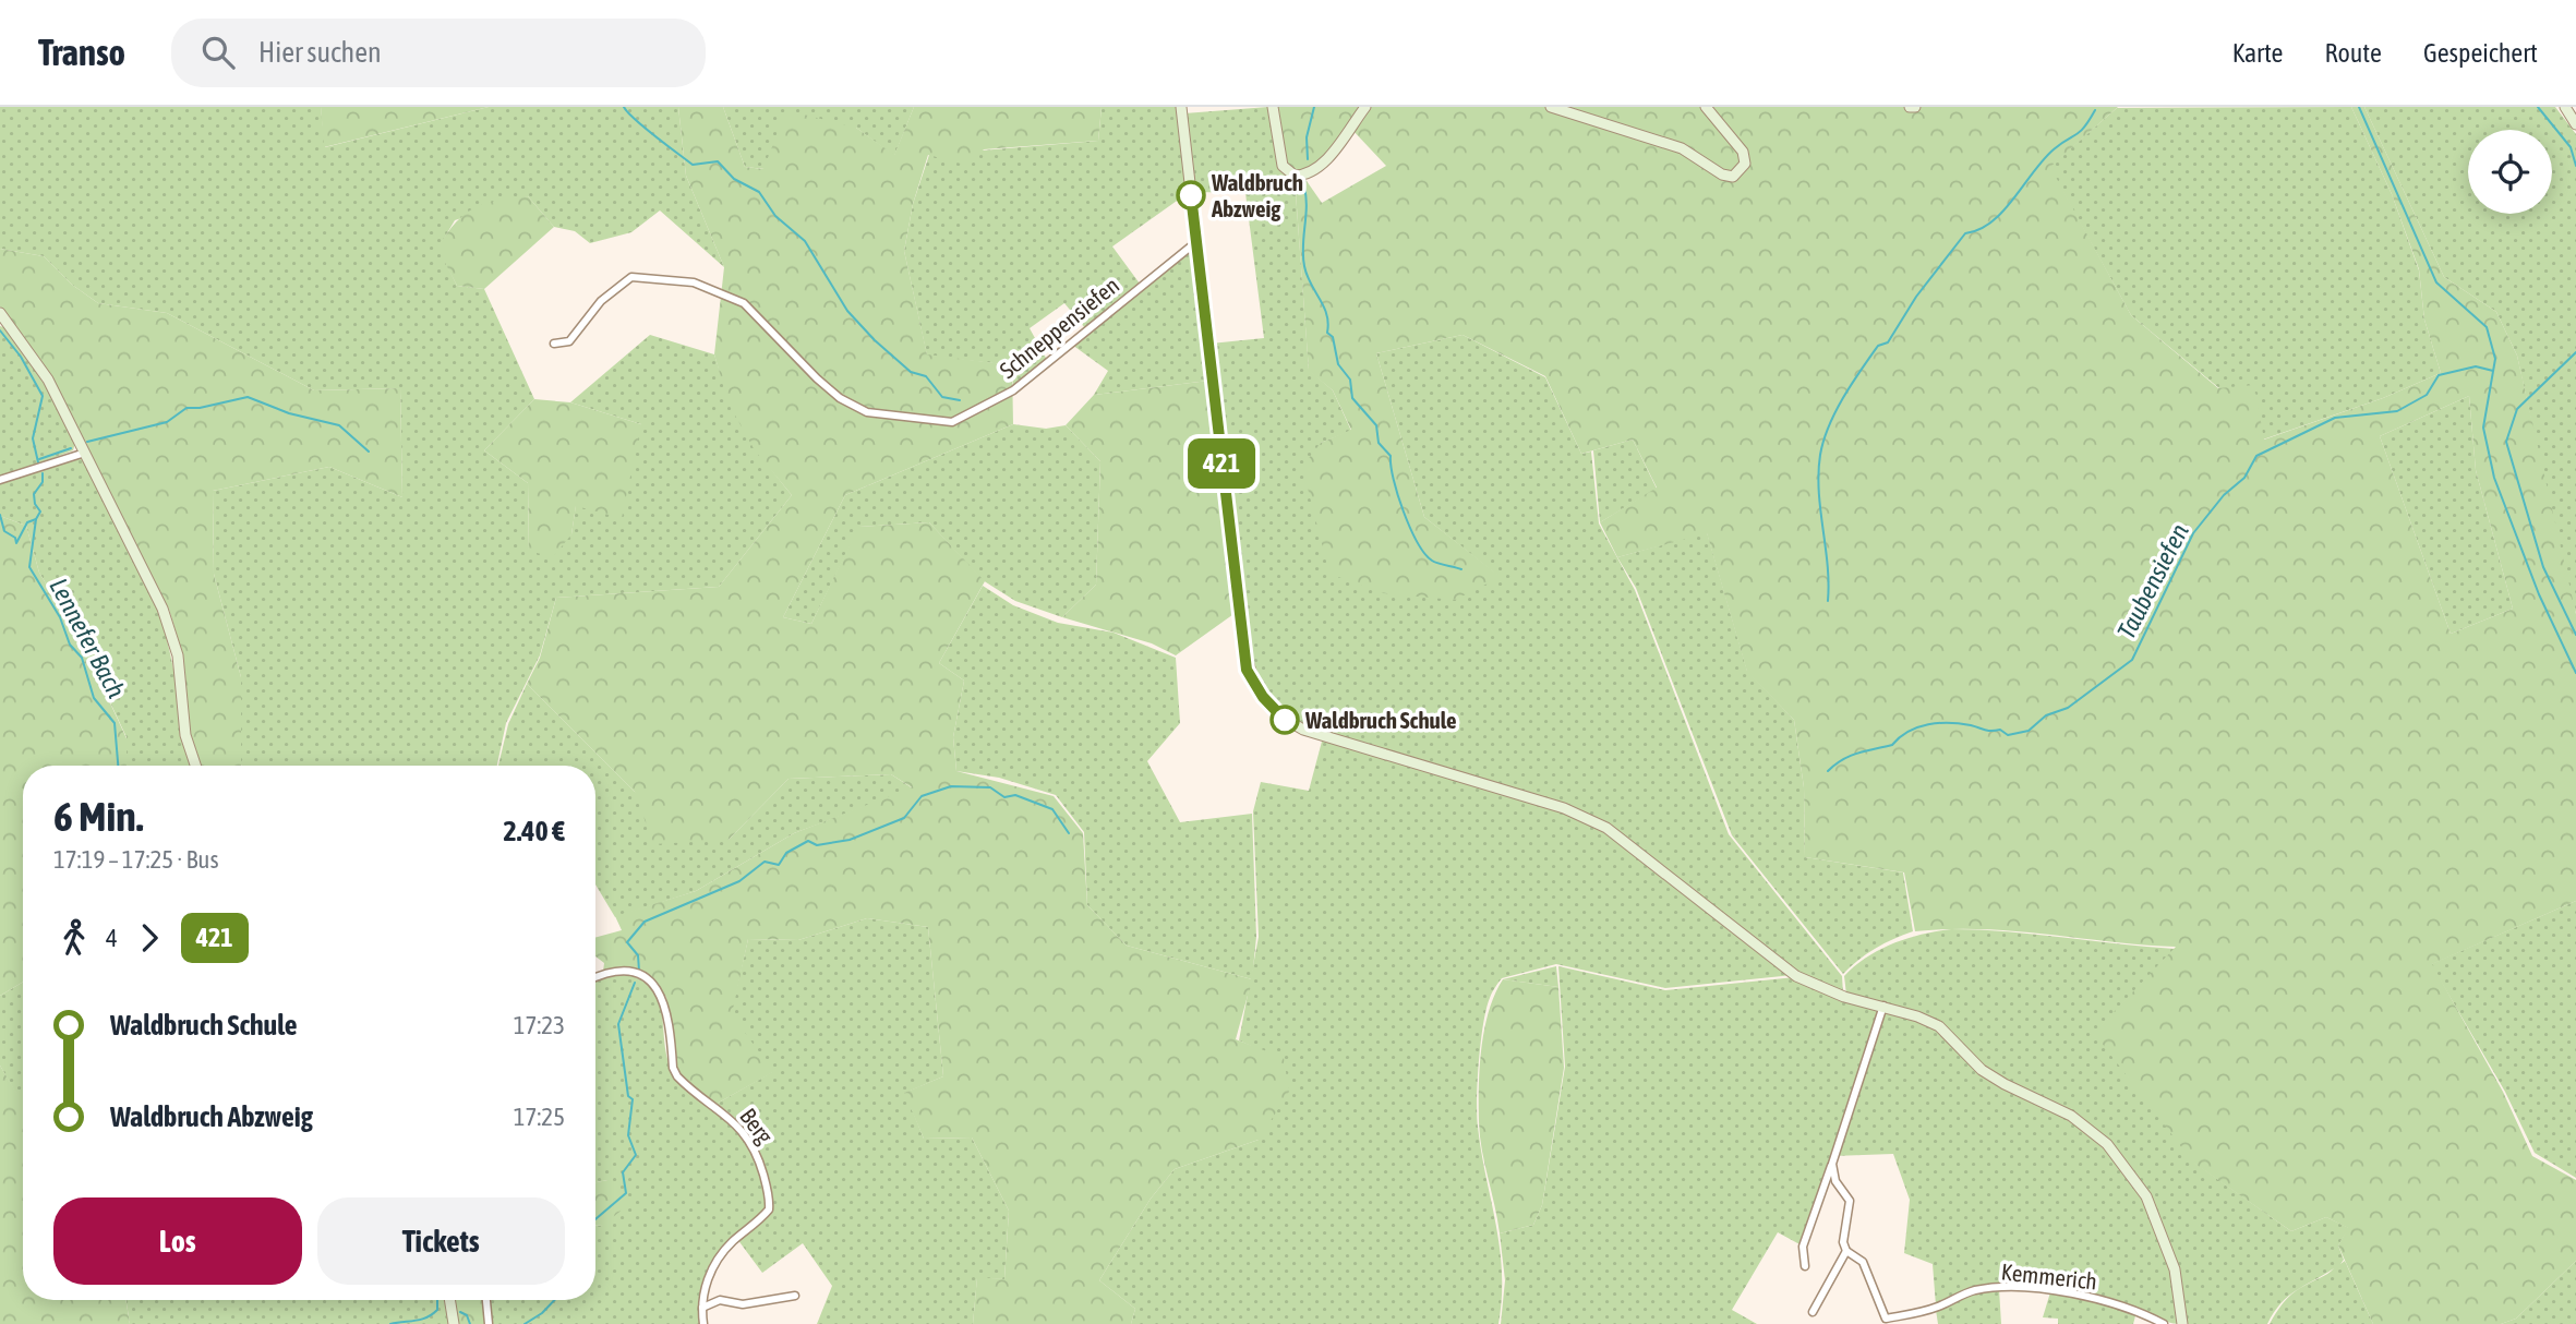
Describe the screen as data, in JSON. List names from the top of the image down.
{
  "streets": {
    "street": ["Schneppensiefen", "Berg", "Kemmerich"]
  },
  "water": ["Taubensiefen", "Lennefer Bach"],
  "places": ["Waldbruch Abzweig", "Waldbruch Schule"],
  "lines": ["bus line 421"],
  "page": {
    "header": "Transo",
    "search": "Hier suchen",
    "nav": ["Karte", "Route", "Gespeichert"],
    "on_map": "421",
    "heading": ["6 Min.", "17:19 – 17:25 · Bus", "2.40 €"],
    "legs": ["4", "421"],
    "list": [
      {
        "name": "Waldbruch Schule",
        "value": "17:23"
      },
      {
        "name": "Waldbruch Abzweig",
        "value": "17:25"
      }
    ],
    "buttons": ["Los", "Tickets"]
  }
}
